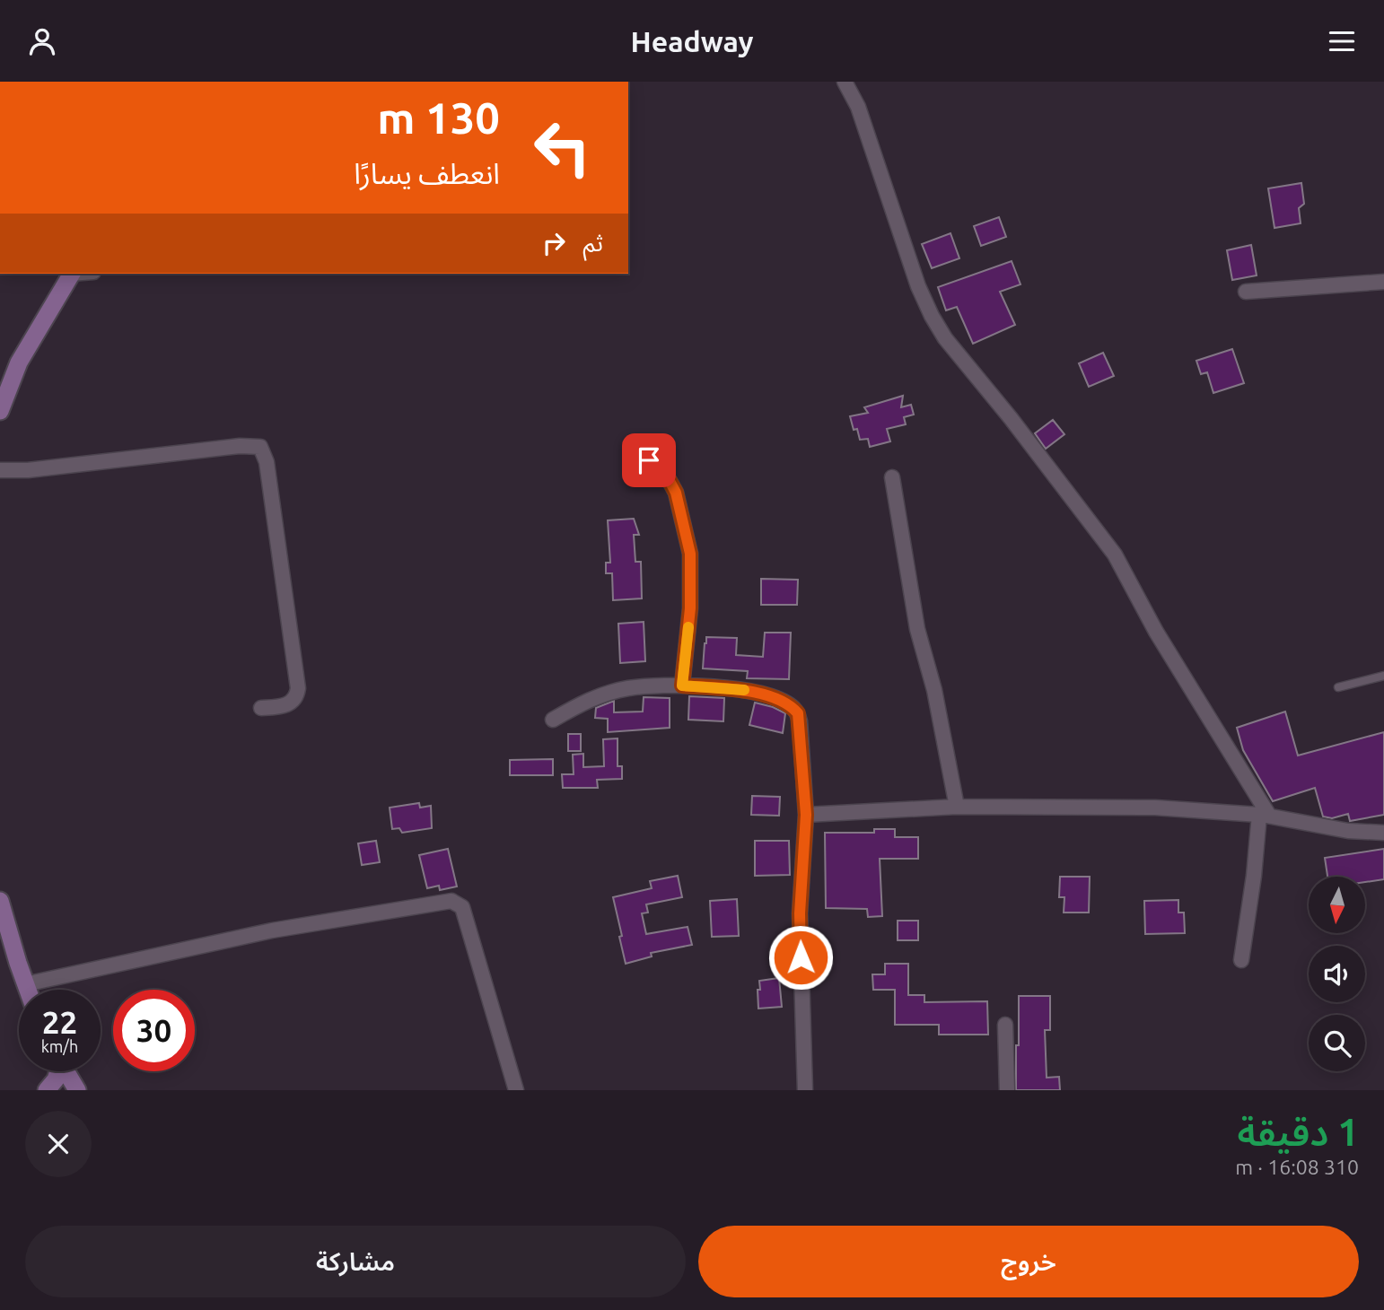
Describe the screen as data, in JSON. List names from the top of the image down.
{
  "north": "bottom",
  "page": {
    "header": "Headway",
    "turn": ["130 m", "انعطف يسارًا"],
    "then": "ثم",
    "speed": "22 km/h",
    "limit": "30",
    "heading": ["1 دقيقة", "310 m · 16:08"],
    "buttons": ["خروج", "مشاركة"]
  }
}
